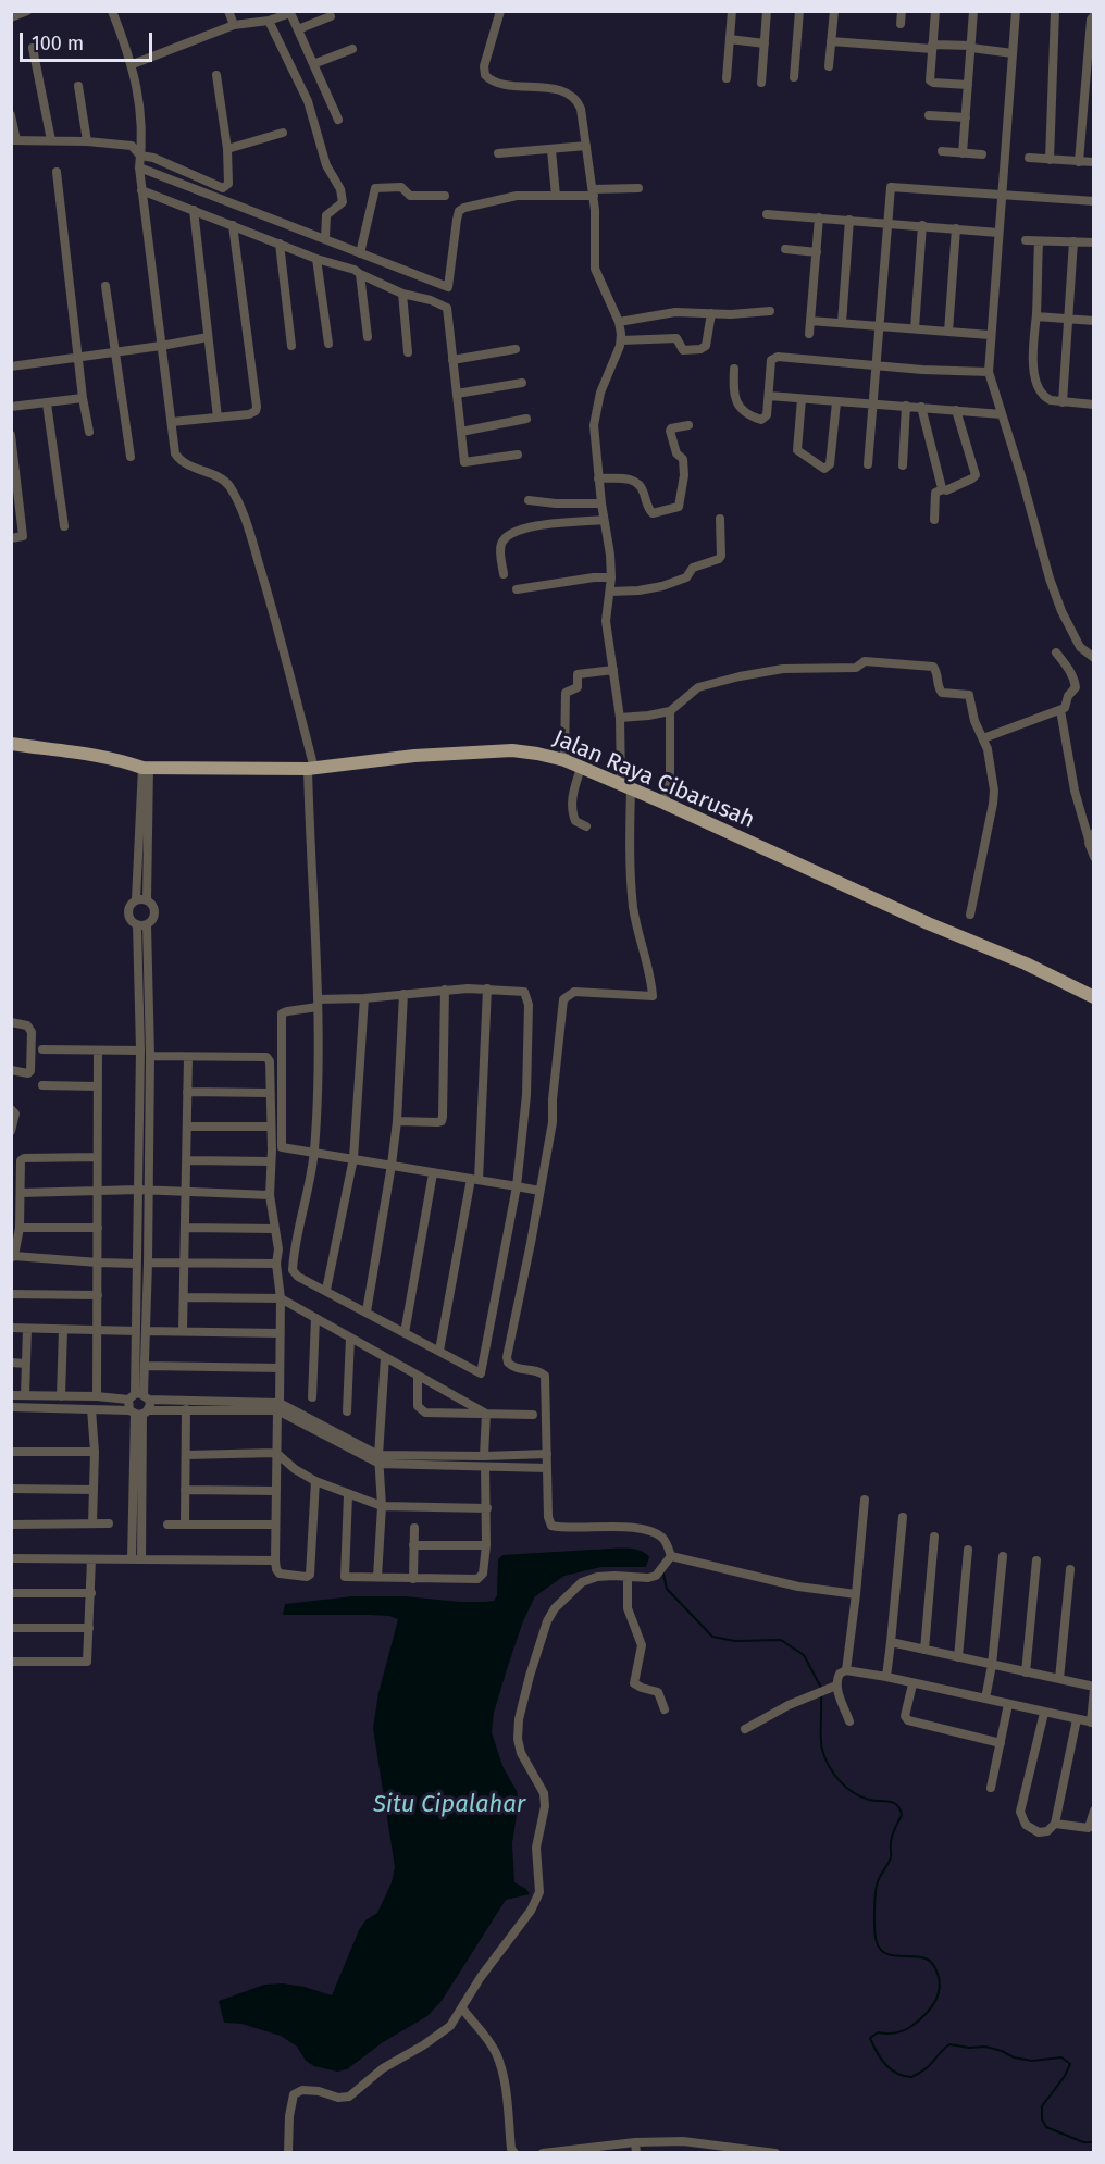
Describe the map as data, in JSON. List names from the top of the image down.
{
  "streets": {
    "main road": ["Jalan Raya Cibarusah"]
  },
  "water": ["Situ Cipalahar"],
  "scale_bar": "100 m"
}
